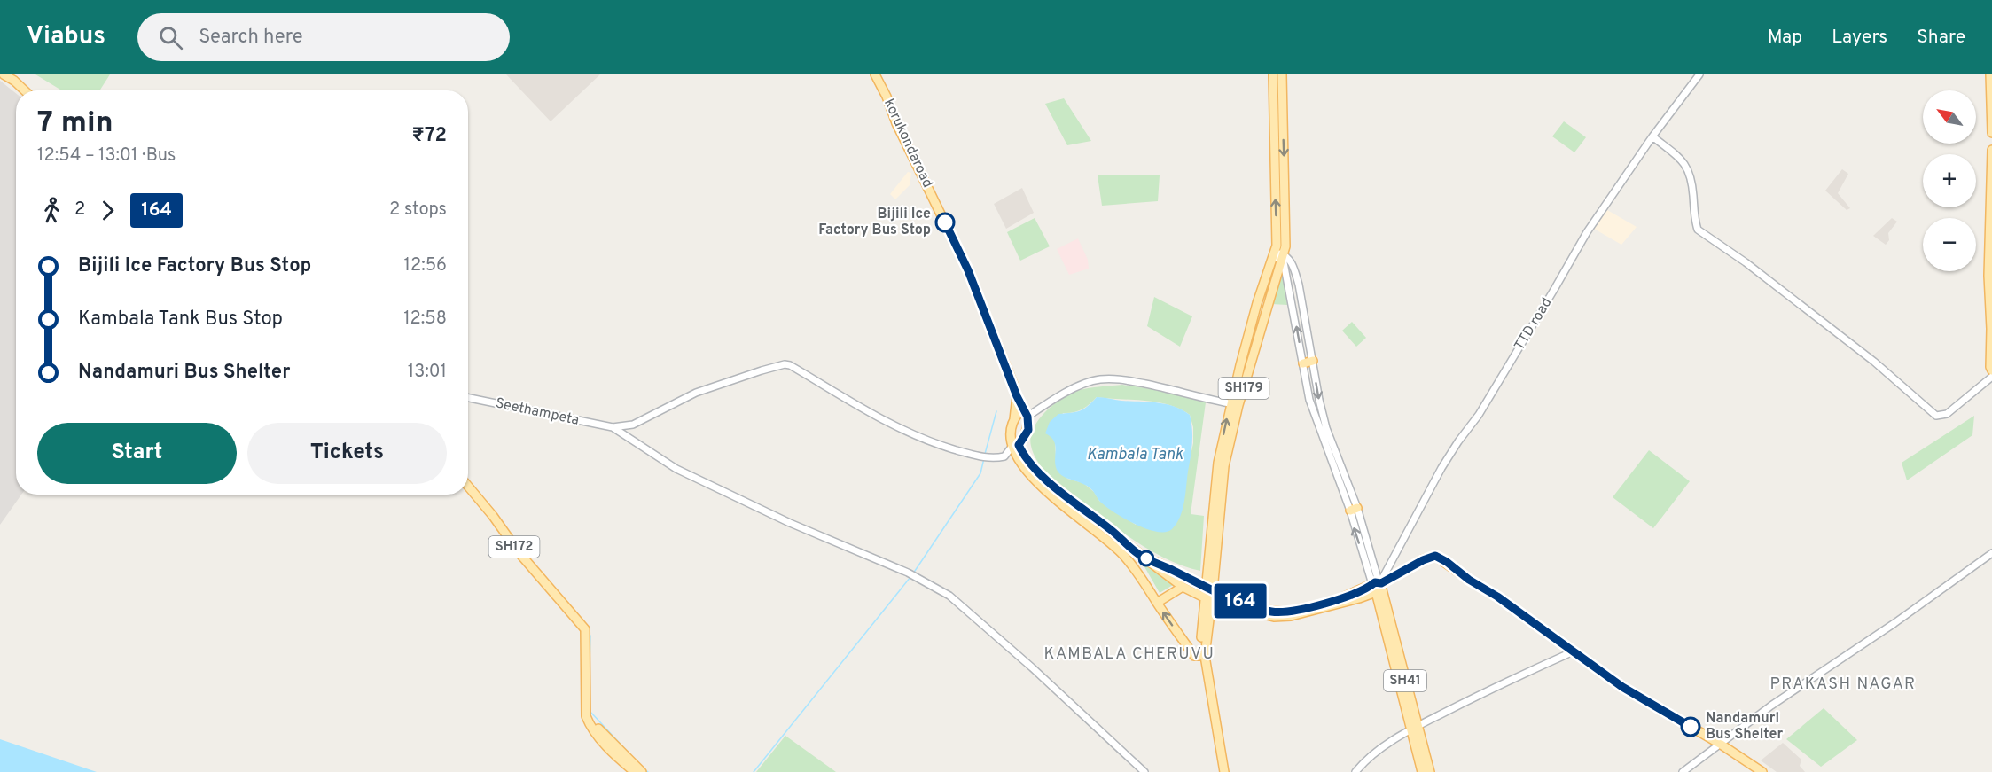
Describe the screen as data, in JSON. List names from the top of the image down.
{
  "streets": {
    "main road": [
      "korukondaroad",
      "SH179",
      "SH172",
      "SH41"
    ],
    "street": ["TTD road", "Seethampeta"]
  },
  "crossings": [
    ["TTD road", "SH41"]
  ],
  "districts": ["KAMBALA CHERUVU", "PRAKASH NAGAR"],
  "water": ["Kambala Tank"],
  "places": ["Bijili Ice Factory Bus Stop", "Nandamuri Bus Shelter"],
  "lines": ["bus line 164"],
  "north": "top left",
  "page": {
    "header": "Viabus",
    "search": "Search here",
    "nav": ["Map", "Layers", "Share"],
    "on_map": "164",
    "map_buttons": ["+", "−"],
    "heading": ["7 min", "12:54 – 13:01 · Bus", "₹72"],
    "legs": ["2", "164", "2 stops"],
    "list": [
      {
        "name": "Bijili Ice Factory Bus Stop",
        "value": "12:56"
      },
      {
        "name": "Kambala Tank Bus Stop",
        "value": "12:58"
      },
      {
        "name": "Nandamuri Bus Shelter",
        "value": "13:01"
      }
    ],
    "buttons": ["Start", "Tickets"]
  }
}
